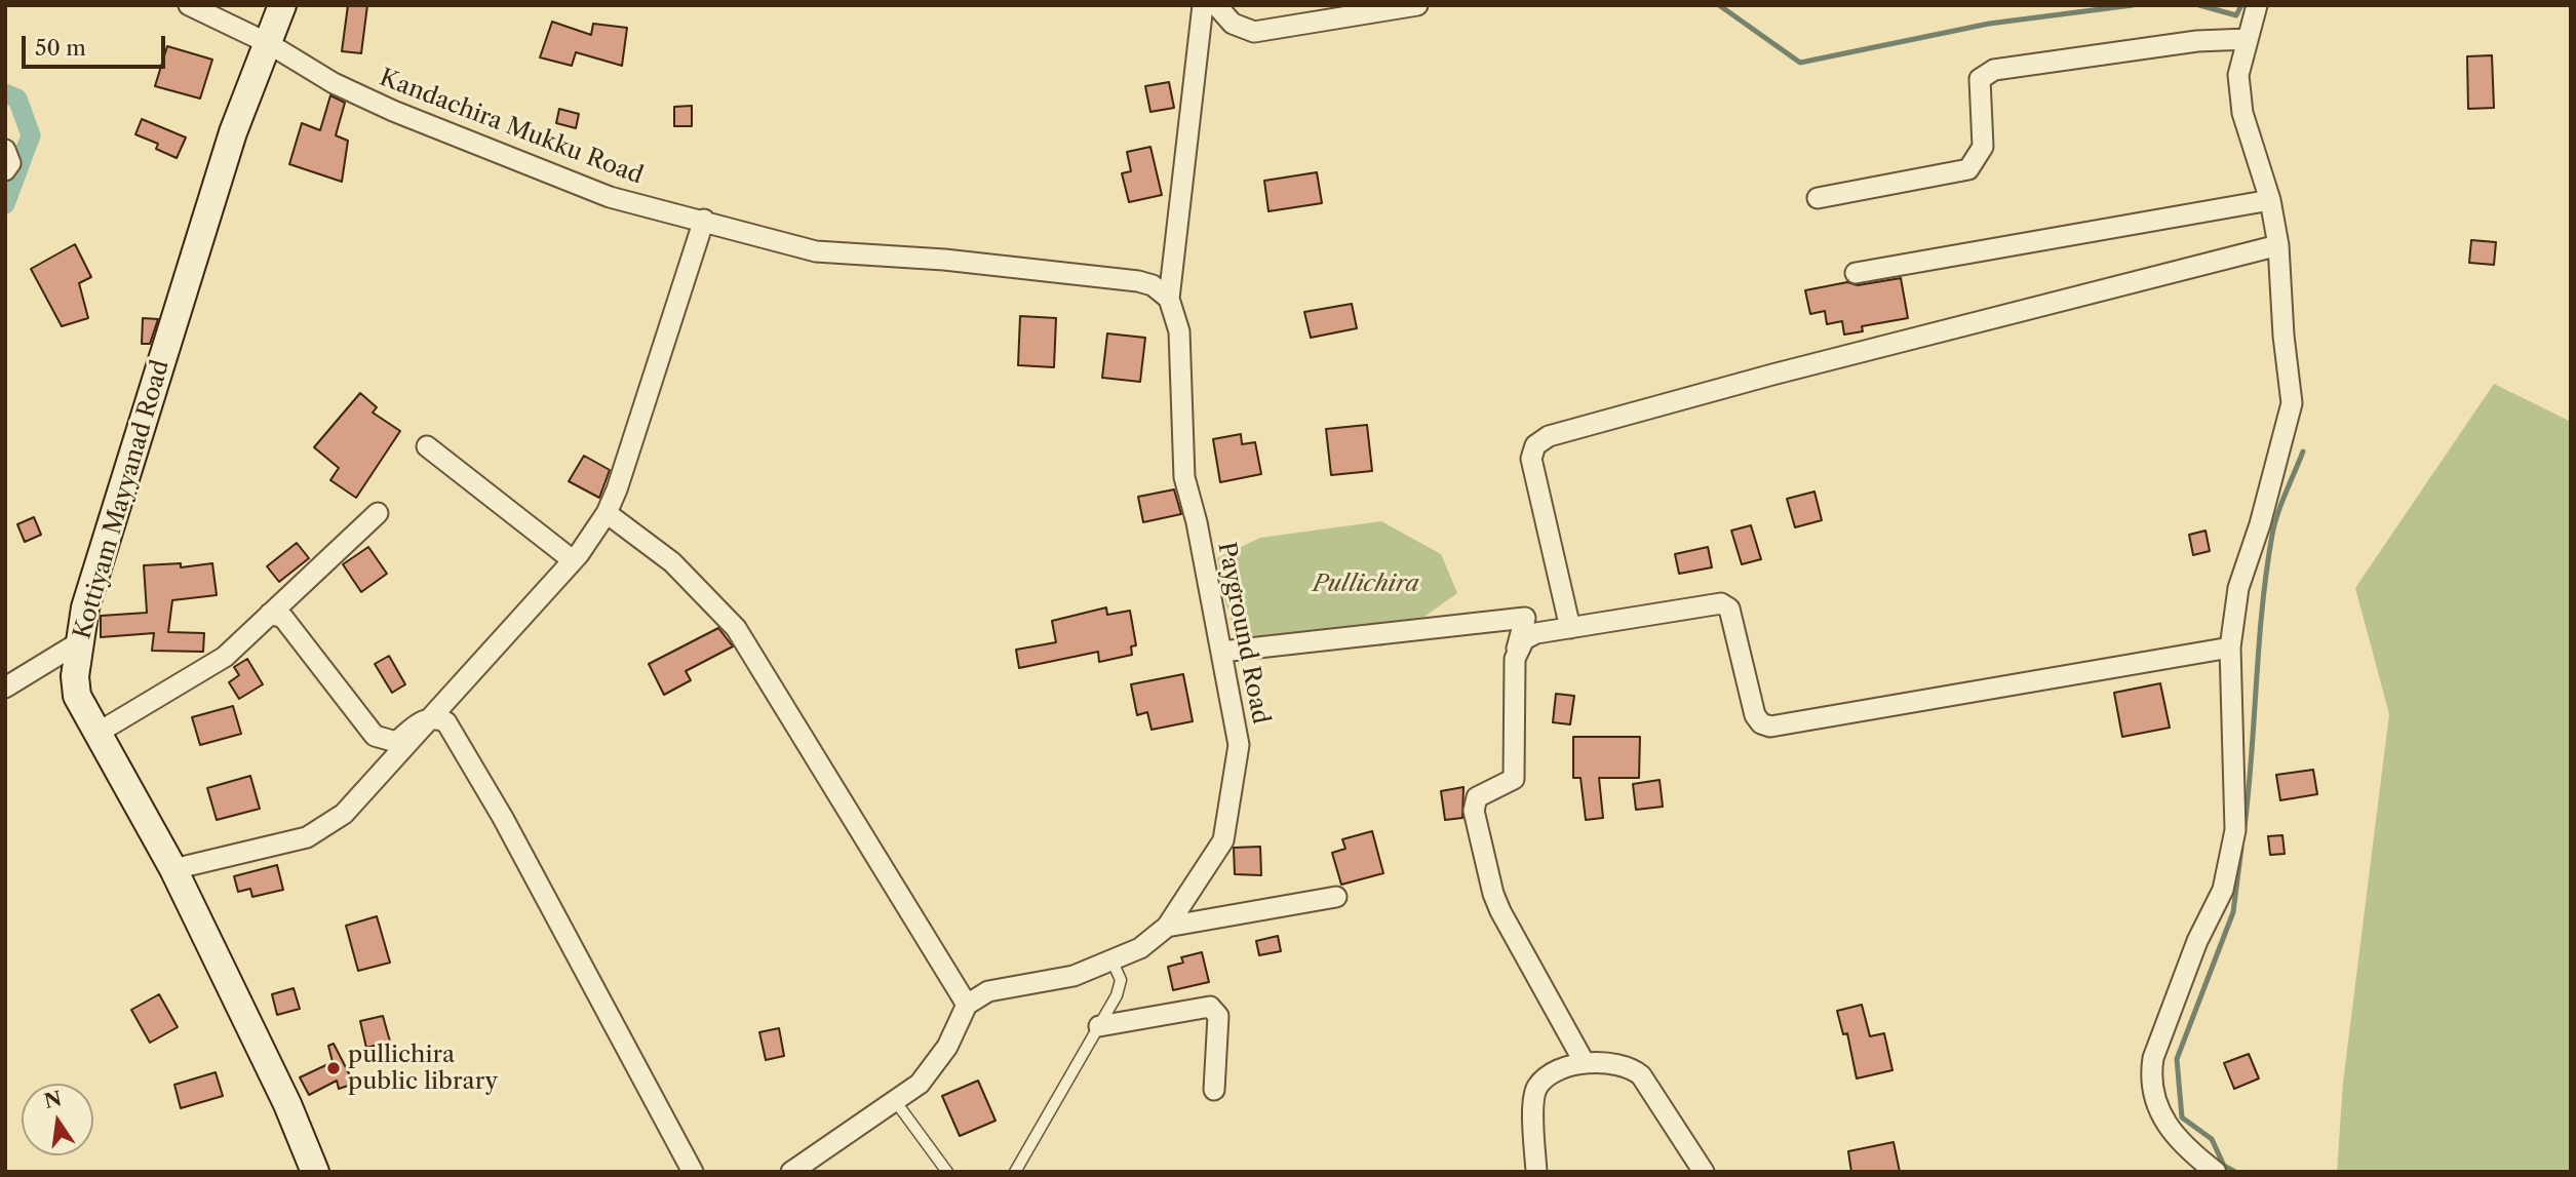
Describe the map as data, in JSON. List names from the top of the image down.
{
  "streets": {
    "main road": ["Kottiyam Mayyanad Road"],
    "street": ["Kandachira Mukku Road", "Payground Road"]
  },
  "crossings": [
    ["Kandachira Mukku Road", "Kottiyam Mayyanad Road"],
    ["Kandachira Mukku Road", "Payground Road"]
  ],
  "parks": ["Pullichira"],
  "places": ["pullichira public library"],
  "scale_bar": "50 m",
  "north": "top"
}
